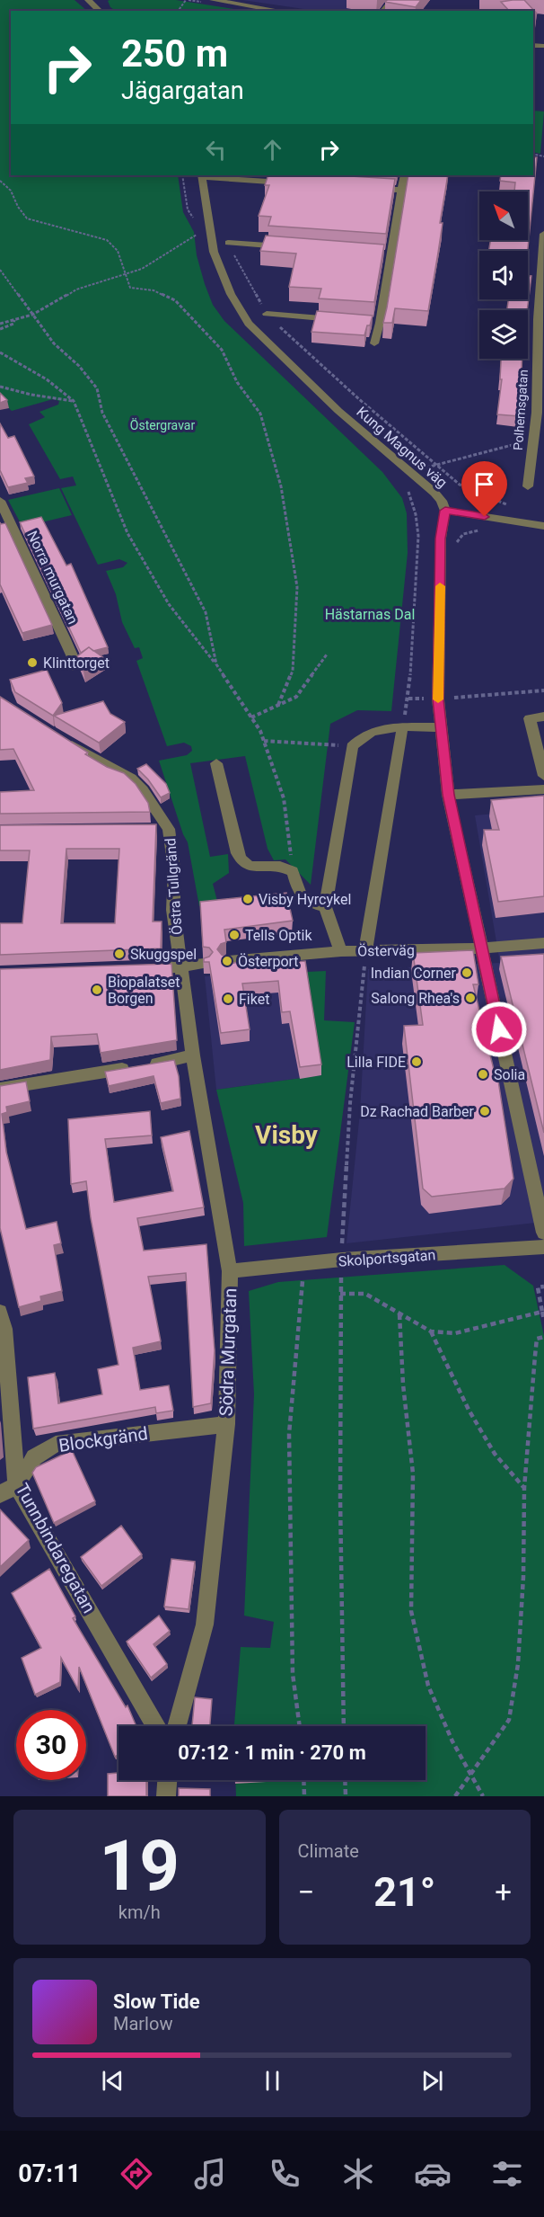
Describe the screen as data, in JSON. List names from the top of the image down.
{
  "streets": {
    "street": [
      "Polhemsgatan",
      "Kung Magnus väg",
      "Norra murgatan",
      "Östra Tullgränd",
      "Österväg",
      "Skolportsgatan",
      "Södra Murgatan",
      "Blockgränd",
      "Tunnbindaregatan"
    ]
  },
  "crossings": [
    ["Kung Magnus väg", "Österväg"],
    ["Östra Tullgränd", "Södra Murgatan"],
    ["Skolportsgatan", "Södra Murgatan"],
    ["Södra Murgatan", "Blockgränd"],
    ["Blockgränd", "Tunnbindaregatan"]
  ],
  "districts": ["Visby"],
  "parks": ["Östergravar", "Hästarnas Dal"],
  "places": [
    "Klinttorget",
    "Visby Hyrcykel",
    "Tells Optik",
    "Skuggspel",
    "Österport",
    "Indian Corner",
    "Biopalatset Borgen",
    "Salong Rhea's",
    "Fiket",
    "Lilla FIDE",
    "Solia",
    "Dz Rachad Barber"
  ],
  "north": "top left",
  "page": {
    "turn": ["250 m", "Jägargatan"],
    "limit": "30",
    "trip": "07:12 · 1 min · 270 m",
    "tile": [
      ["19", "km/h"],
      "Climate"
    ],
    "heat": ["−", "21°", "+"],
    "song": ["Slow Tide", "Marlow"],
    "tabs": "07:11"
  }
}
